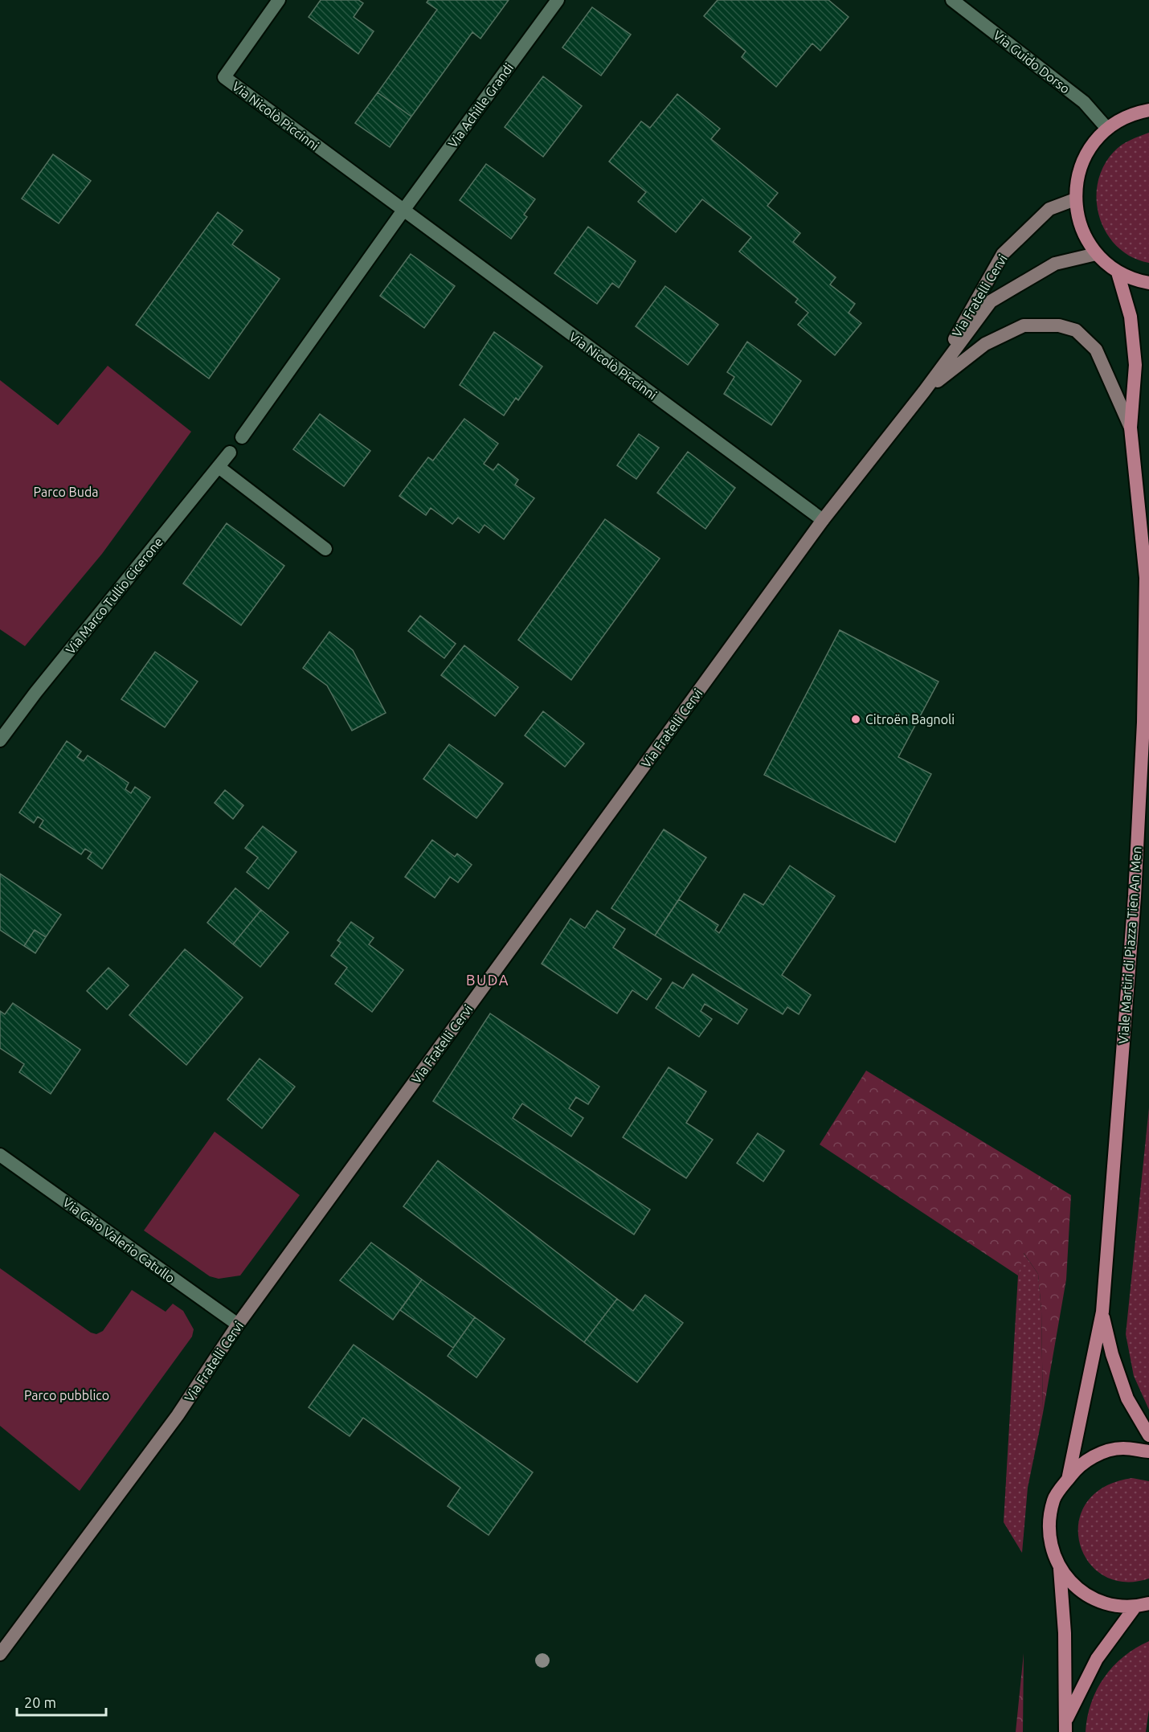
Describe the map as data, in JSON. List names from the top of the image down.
{
  "streets": {
    "main road": ["Via Fratelli Cervi", "Viale Martiri di Piazza Tien An Men"],
    "street": [
      "Via Guido Dorso",
      "Via Achille Grandi",
      "Via Nicolò Piccinni",
      "Via Marco Tullio Cicerone",
      "Via Gaio Valerio Catullo"
    ]
  },
  "crossings": [
    ["Via Achille Grandi", "Via Nicolò Piccinni"],
    ["Via Nicolò Piccinni", "Via Fratelli Cervi"],
    ["Via Fratelli Cervi", "Viale Martiri di Piazza Tien An Men"],
    ["Via Fratelli Cervi", "Via Gaio Valerio Catullo"]
  ],
  "districts": ["BUDA"],
  "parks": ["Parco Buda", "Parco pubblico"],
  "places": ["Citroën Bagnoli"],
  "scale_bar": "20 m"
}
